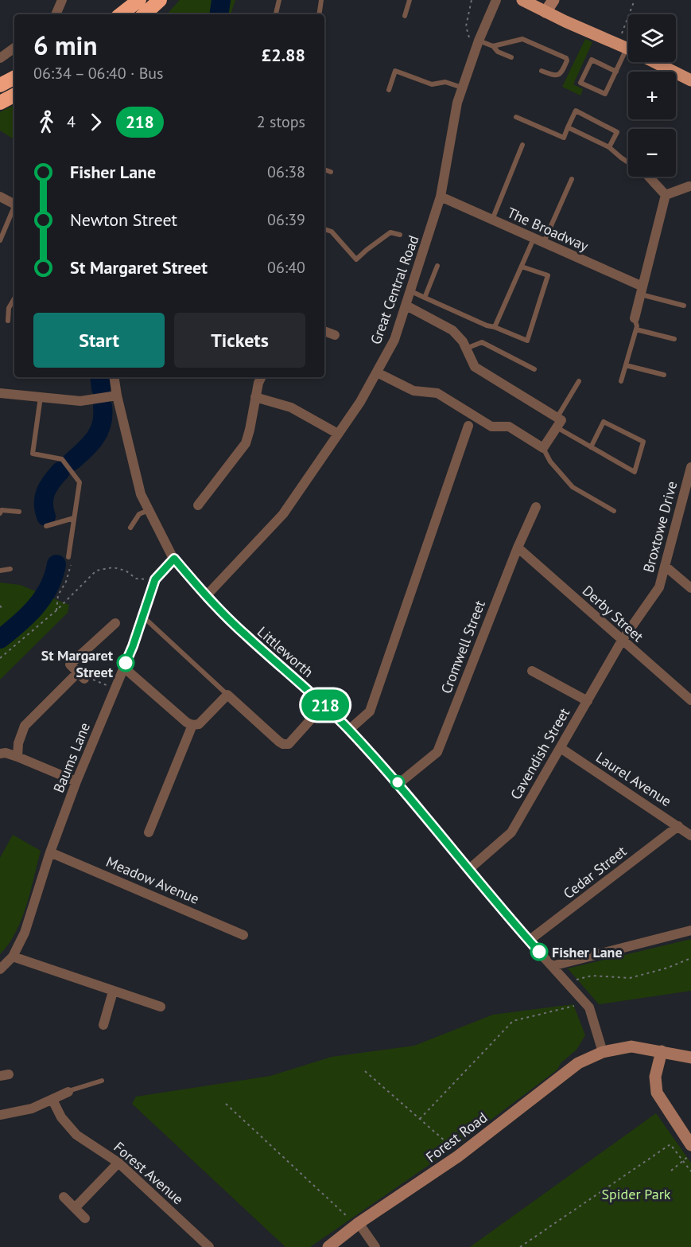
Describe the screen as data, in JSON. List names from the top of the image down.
{
  "streets": {
    "main road": ["Forest Road"],
    "street": [
      "The Broadway",
      "Great Central Road",
      "Broxtowe Drive",
      "Derby Street",
      "Cromwell Street",
      "Littleworth",
      "Cavendish Street",
      "Baums Lane",
      "Laurel Avenue",
      "Cedar Street",
      "Meadow Avenue",
      "Forest Avenue"
    ]
  },
  "crossings": [
    ["The Broadway", "Great Central Road"],
    ["Great Central Road", "Littleworth"],
    ["Broxtowe Drive", "Derby Street"],
    ["Broxtowe Drive", "Cavendish Street"],
    ["Derby Street", "Cromwell Street"],
    ["Derby Street", "Cavendish Street"],
    ["Cromwell Street", "Littleworth"],
    ["Littleworth", "Cavendish Street"],
    ["Littleworth", "Baums Lane"],
    ["Littleworth", "Cedar Street"],
    ["Littleworth", "Forest Road"],
    ["Cavendish Street", "Laurel Avenue"],
    ["Baums Lane", "Meadow Avenue"],
    ["Laurel Avenue", "Cedar Street"]
  ],
  "parks": ["Spider Park"],
  "places": ["St Margaret Street", "Fisher Lane"],
  "lines": ["bus line 218"],
  "page": {
    "on_map": "218",
    "map_buttons": ["+", "−"],
    "heading": ["6 min", "06:34 – 06:40 · Bus", "£2.88"],
    "legs": ["4", "218", "2 stops"],
    "list": [
      {
        "name": "Fisher Lane",
        "value": "06:38"
      },
      {
        "name": "Newton Street",
        "value": "06:39"
      },
      {
        "name": "St Margaret Street",
        "value": "06:40"
      }
    ],
    "buttons": ["Start", "Tickets"]
  }
}
